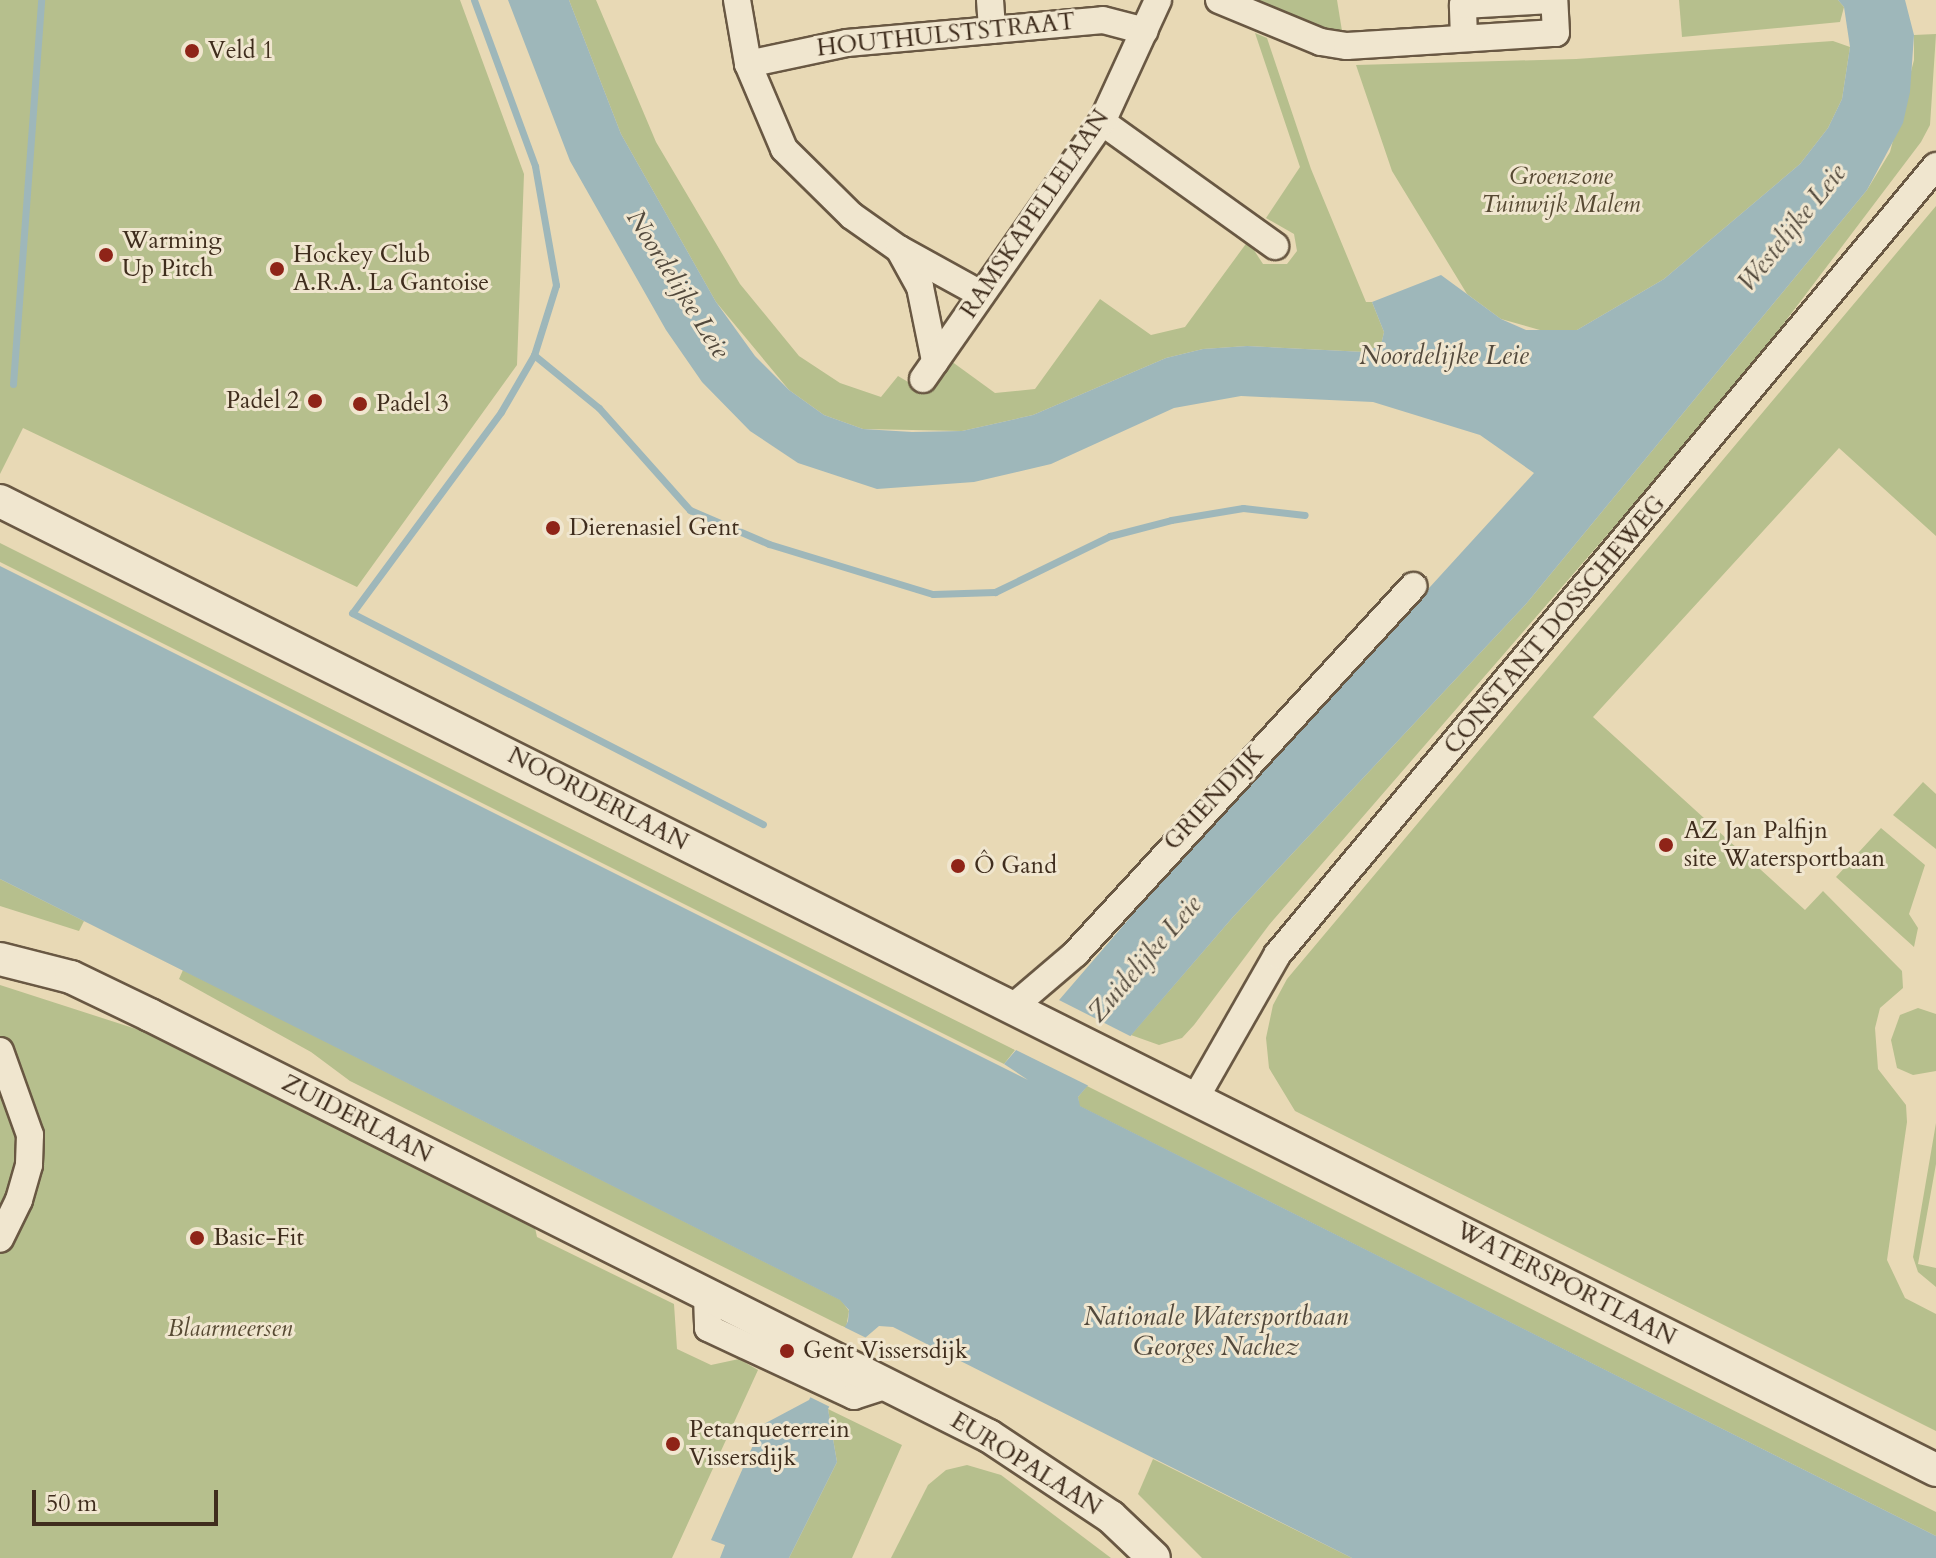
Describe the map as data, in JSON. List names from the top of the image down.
{
  "streets": {
    "street": [
      "HOUTHULSTSTRAAT",
      "RAMSKAPELLELAAN",
      "CONSTANT DOSSCHEWEG",
      "GRIENDIJK",
      "NOORDERLAAN",
      "ZUIDERLAAN",
      "WATERSPORTLAAN",
      "EUROPALAAN"
    ]
  },
  "crossings": [
    ["HOUTHULSTSTRAAT", "RAMSKAPELLELAAN"],
    ["CONSTANT DOSSCHEWEG", "NOORDERLAAN"],
    ["CONSTANT DOSSCHEWEG", "WATERSPORTLAAN"],
    ["GRIENDIJK", "NOORDERLAAN"],
    ["NOORDERLAAN", "WATERSPORTLAAN"],
    ["ZUIDERLAAN", "EUROPALAAN"]
  ],
  "water": [
    "Westelijke Leie",
    "Noordelijke Leie",
    "Zuidelijke Leie",
    "Nationale Watersportbaan Georges Nachez"
  ],
  "parks": ["Groenzone Tuinwijk Malem", "Blaarmeersen"],
  "places": [
    "Veld 1",
    "Warming Up Pitch",
    "Hockey Club A.R.A. La Gantoise",
    "Padel 2",
    "Padel 3",
    "Dierenasiel Gent",
    "AZ Jan Palfijn site Watersportbaan",
    "Ô Gand",
    "Basic-Fit",
    "Gent Vissersdijk",
    "Petanqueterrein Vissersdijk"
  ],
  "scale_bar": "50 m"
}
